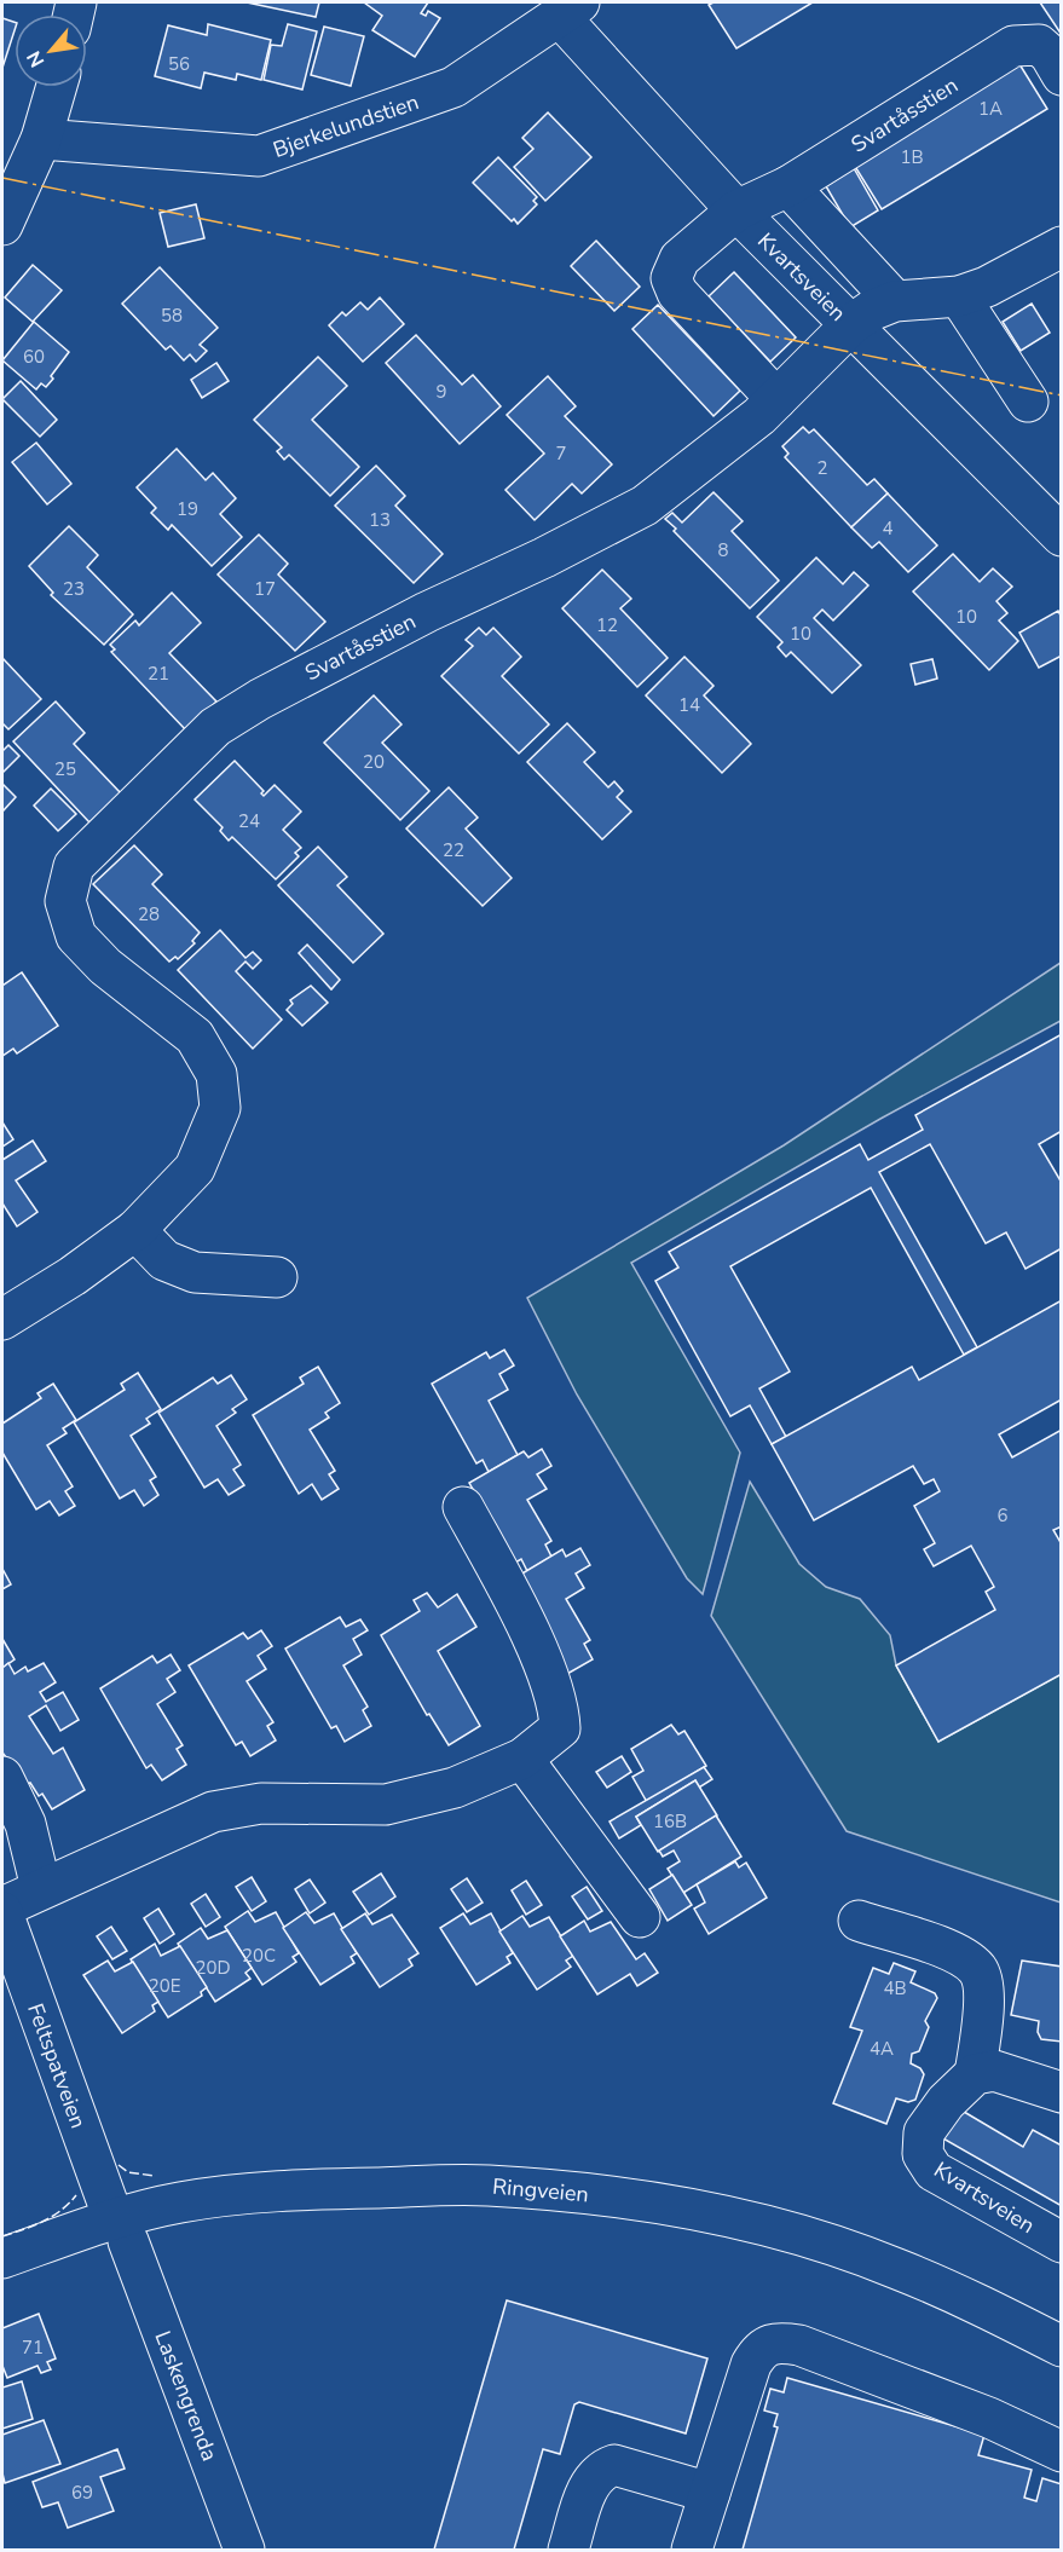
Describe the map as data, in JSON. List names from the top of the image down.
{
  "streets": {
    "street": [
      "Svartåsstien",
      "Bjerkelundstien",
      "Kvartsveien",
      "Feltspatveien",
      "Ringveien",
      "Laskengrenda"
    ]
  },
  "crossings": [
    ["Svartåsstien", "Kvartsveien"],
    ["Bjerkelundstien", "Kvartsveien"],
    ["Feltspatveien", "Ringveien"],
    ["Feltspatveien", "Laskengrenda"],
    ["Ringveien", "Laskengrenda"]
  ],
  "house_numbers": [
    "56",
    "1A",
    "1B",
    "58",
    "60",
    "9",
    "7",
    "2",
    "19",
    "13",
    "4",
    "8",
    "23",
    "17",
    "10",
    "12",
    "10",
    "21",
    "14",
    "20",
    "25",
    "24",
    "22",
    "28",
    "6",
    "16B",
    "20C",
    "20D",
    "20E",
    "4B",
    "4A",
    "71",
    "69"
  ],
  "north": "bottom left"
}
